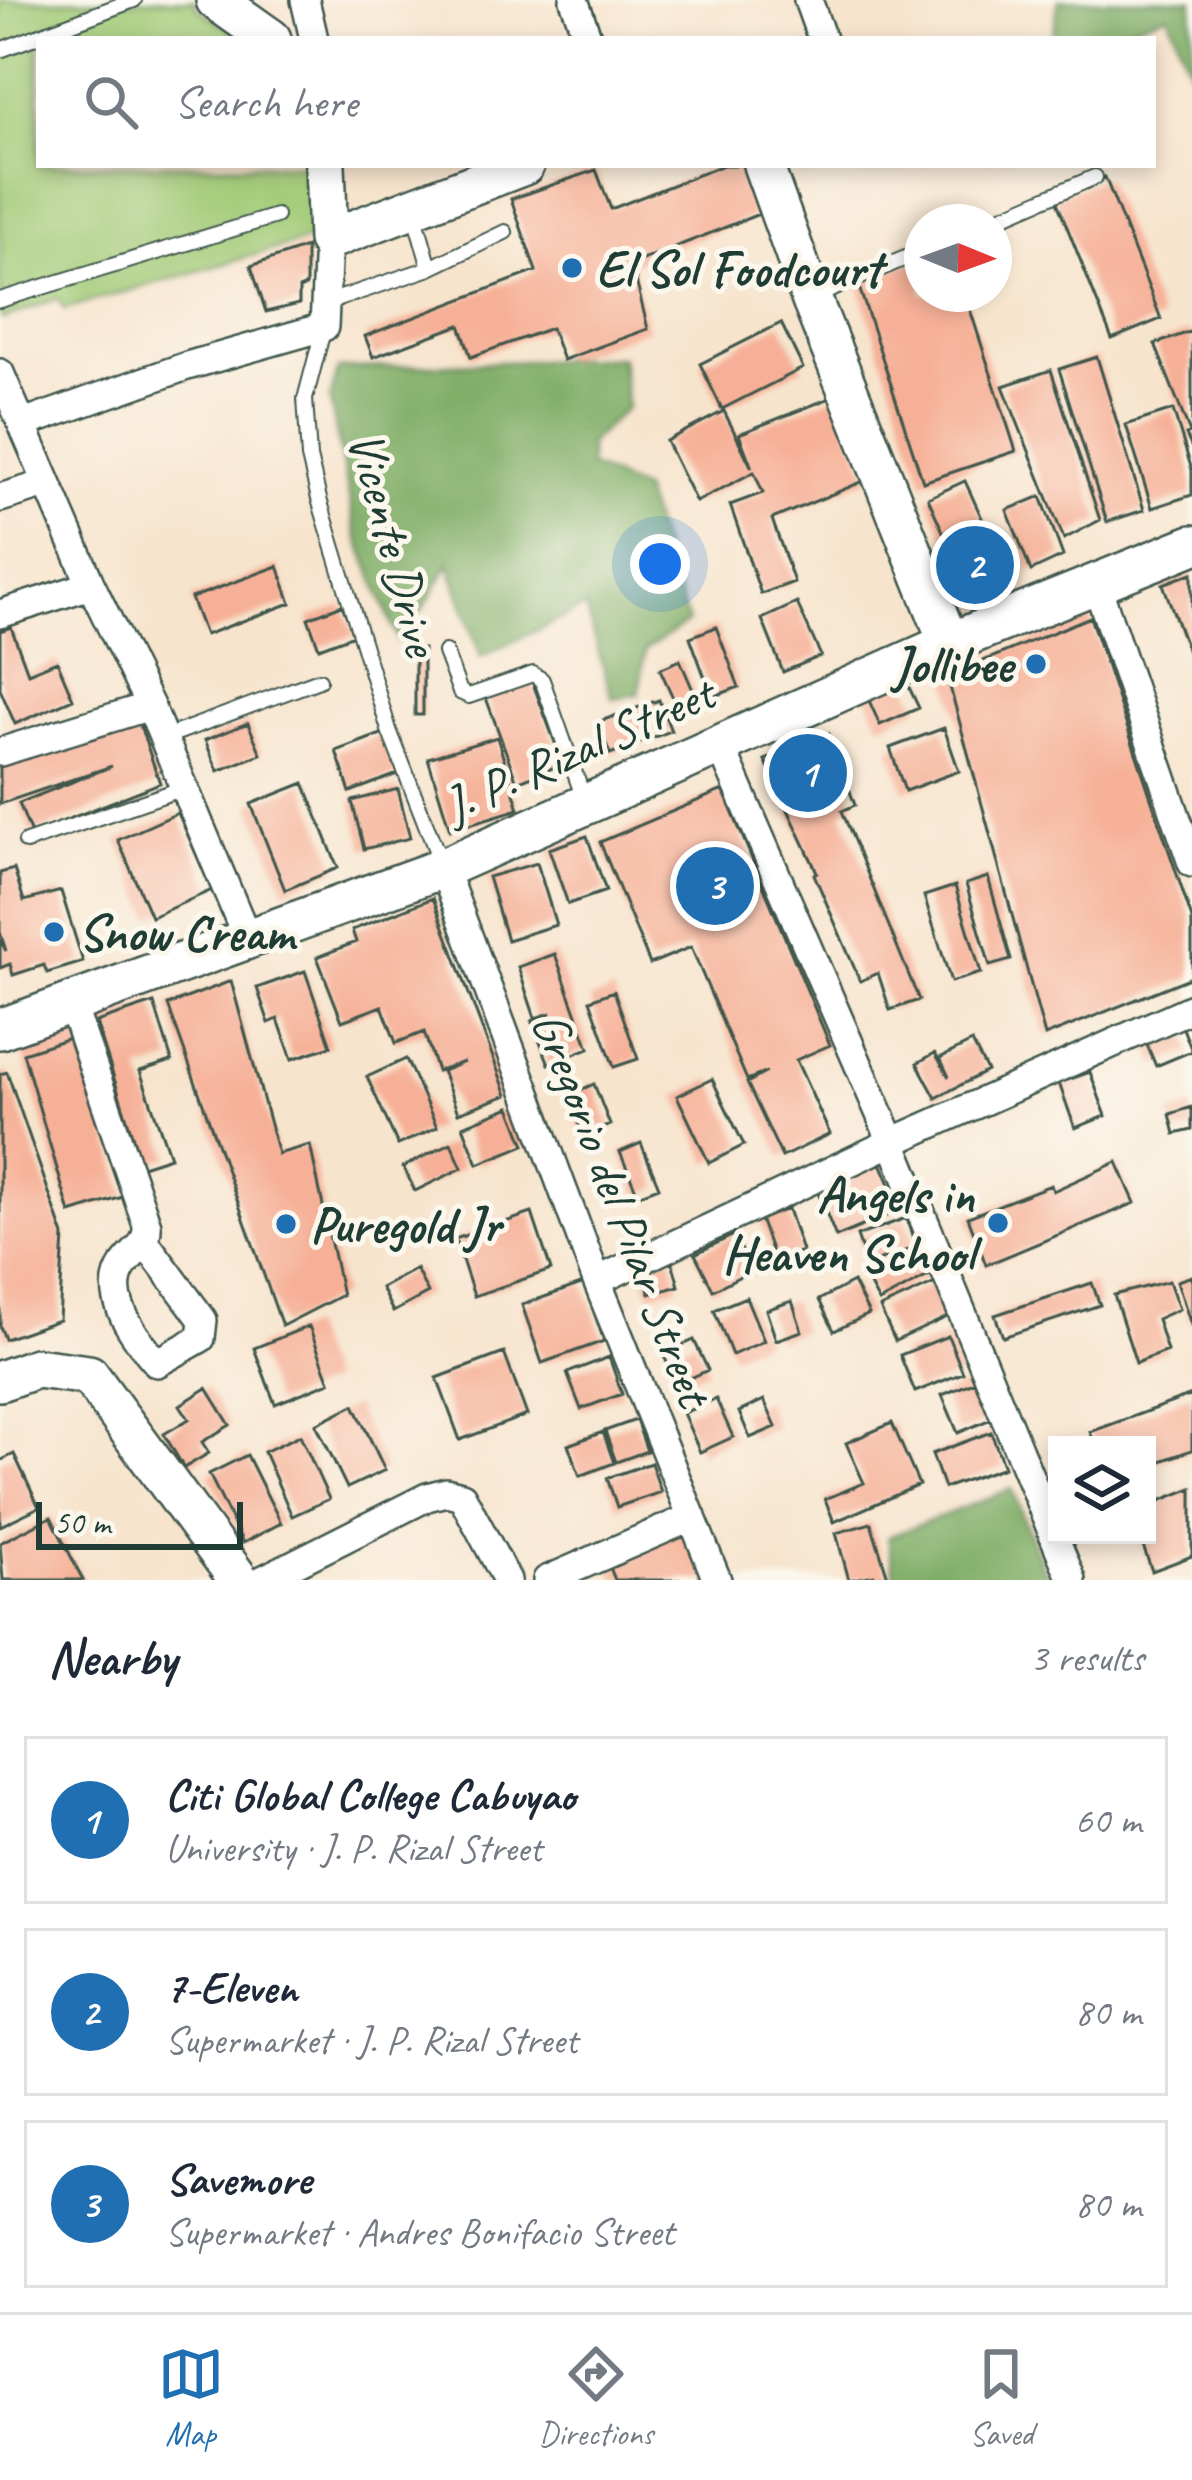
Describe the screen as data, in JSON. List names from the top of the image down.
{
  "streets": {
    "main road": ["Vicente Drive", "J. P. Rizal Street"],
    "street": ["Gregorio del Pilar Street"]
  },
  "crossings": [
    ["Vicente Drive", "J. P. Rizal Street"],
    ["Vicente Drive", "Gregorio del Pilar Street"],
    ["J. P. Rizal Street", "Gregorio del Pilar Street"]
  ],
  "places": [
    "El Sol Foodcourt",
    "Jollibee",
    "Snow Cream",
    "Angels in Heaven School",
    "Puregold Jr"
  ],
  "scale_bar": "50 m",
  "north": "right",
  "page": {
    "search": "Search here",
    "pins": ["2", "1", "3"],
    "scale": "50 m",
    "heading": ["Nearby", "3 results"],
    "list": [
      {
        "mark": "1",
        "name": "Citi Global College Cabuyao",
        "note": "University · J. P. Rizal Street",
        "value": "60 m"
      },
      {
        "mark": "2",
        "name": "7-Eleven",
        "note": "Supermarket · J. P. Rizal Street",
        "value": "80 m"
      },
      {
        "mark": "3",
        "name": "Savemore",
        "note": "Supermarket · Andres Bonifacio Street",
        "value": "80 m"
      }
    ],
    "nav": ["Map", "Directions", "Saved"]
  }
}
